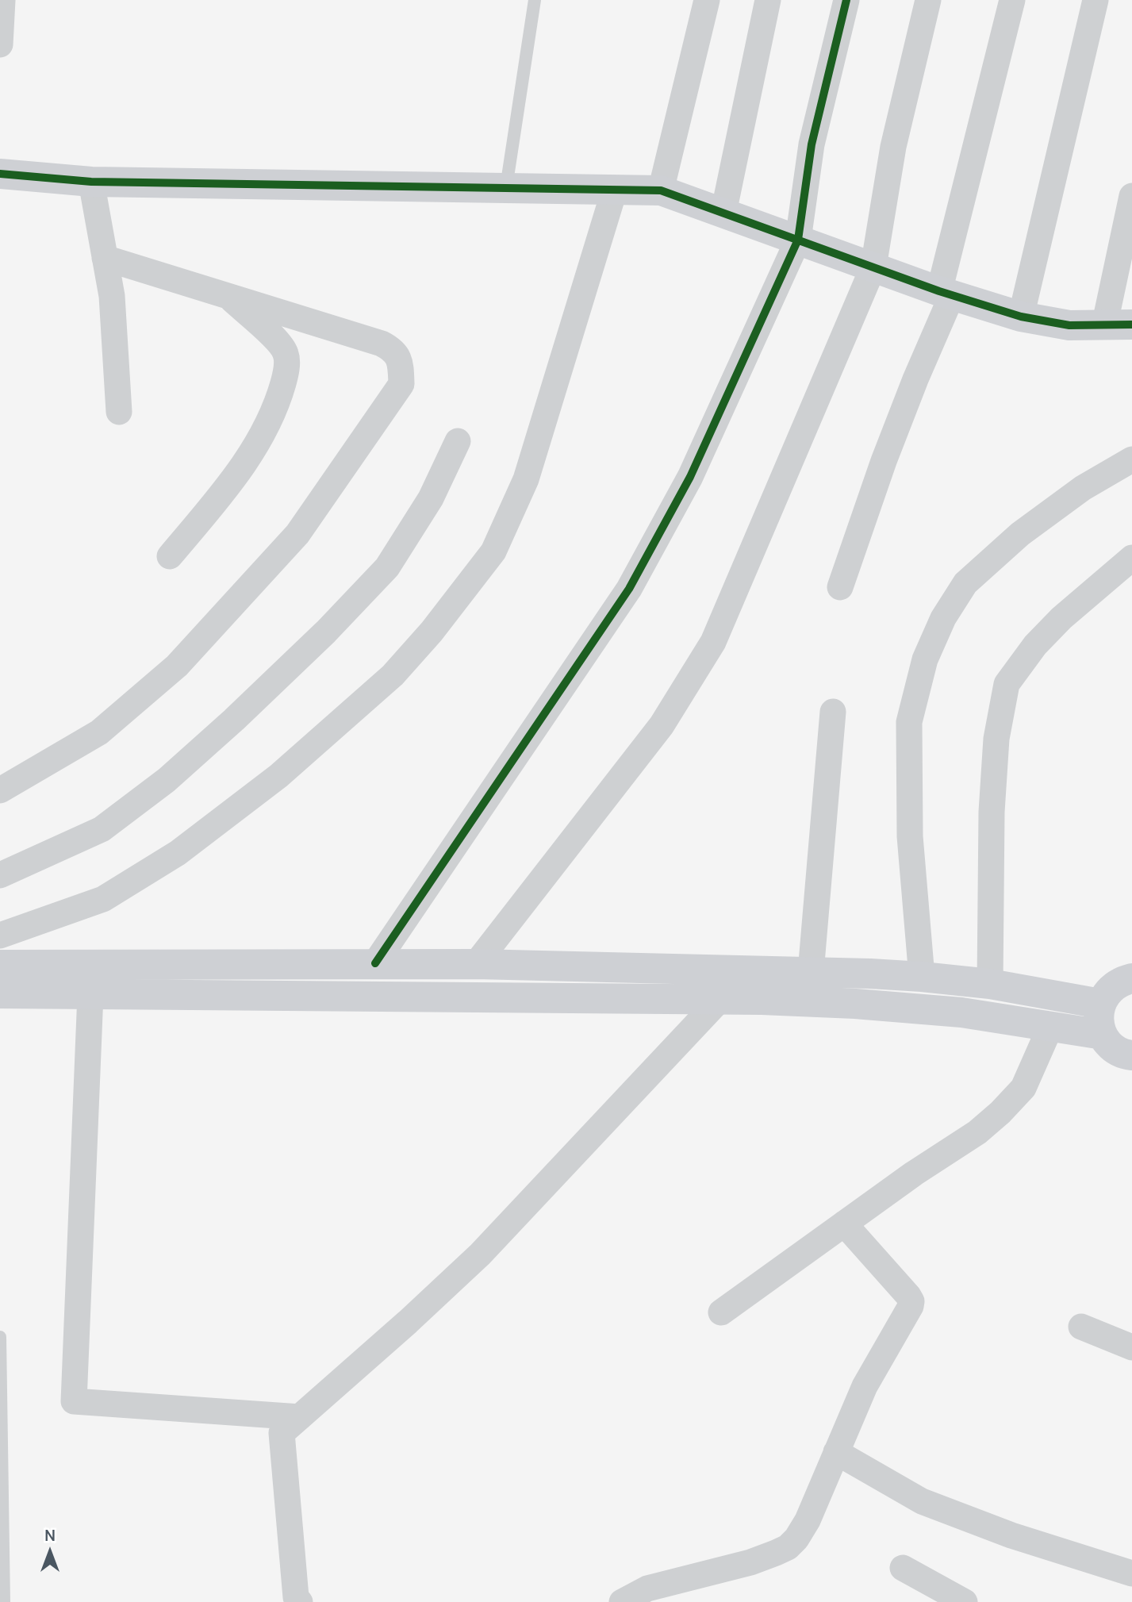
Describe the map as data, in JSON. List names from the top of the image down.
{
  "north": "top"
}
